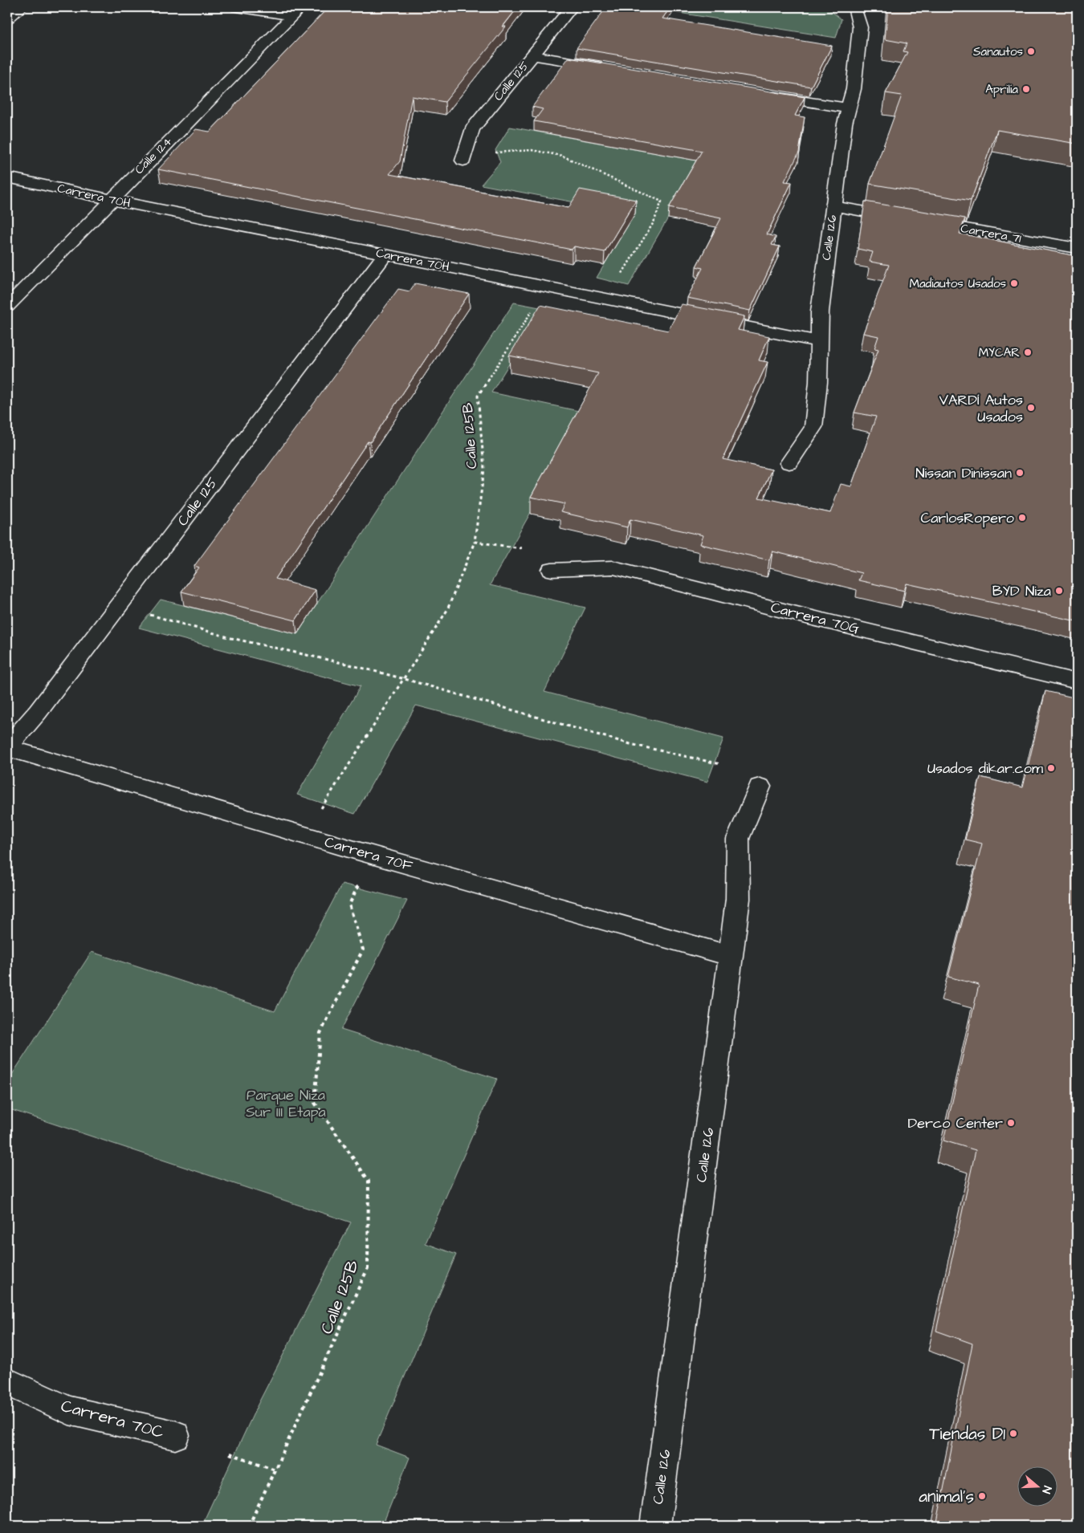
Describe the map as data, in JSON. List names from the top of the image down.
{
  "streets": {
    "street": [
      "Calle 125",
      "Calle 124",
      "Carrera 70H",
      "Carrera 71",
      "Calle 126",
      "Carrera 70G",
      "Carrera 70F",
      "Carrera 70C"
    ],
    "path": ["Calle 125B"]
  },
  "crossings": [
    ["Calle 125", "Carrera 70H"],
    ["Calle 125", "Carrera 70F"],
    ["Calle 124", "Carrera 70H"],
    ["Carrera 70H", "Calle 126"],
    ["Carrera 71", "Calle 126"],
    ["Calle 126", "Carrera 70F"]
  ],
  "parks": ["Parque Niza Sur III Etapa"],
  "places": [
    "Sanautos",
    "Aprilia",
    "Madiautos Usados",
    "MYCAR",
    "VARDÍ Autos Usados",
    "Nissan Dinissan",
    "CarlosRopero",
    "BYD Niza",
    "Usados dikar.com",
    "Derco Center",
    "Tiendas D1",
    "animal's"
  ],
  "north": "right"
}
